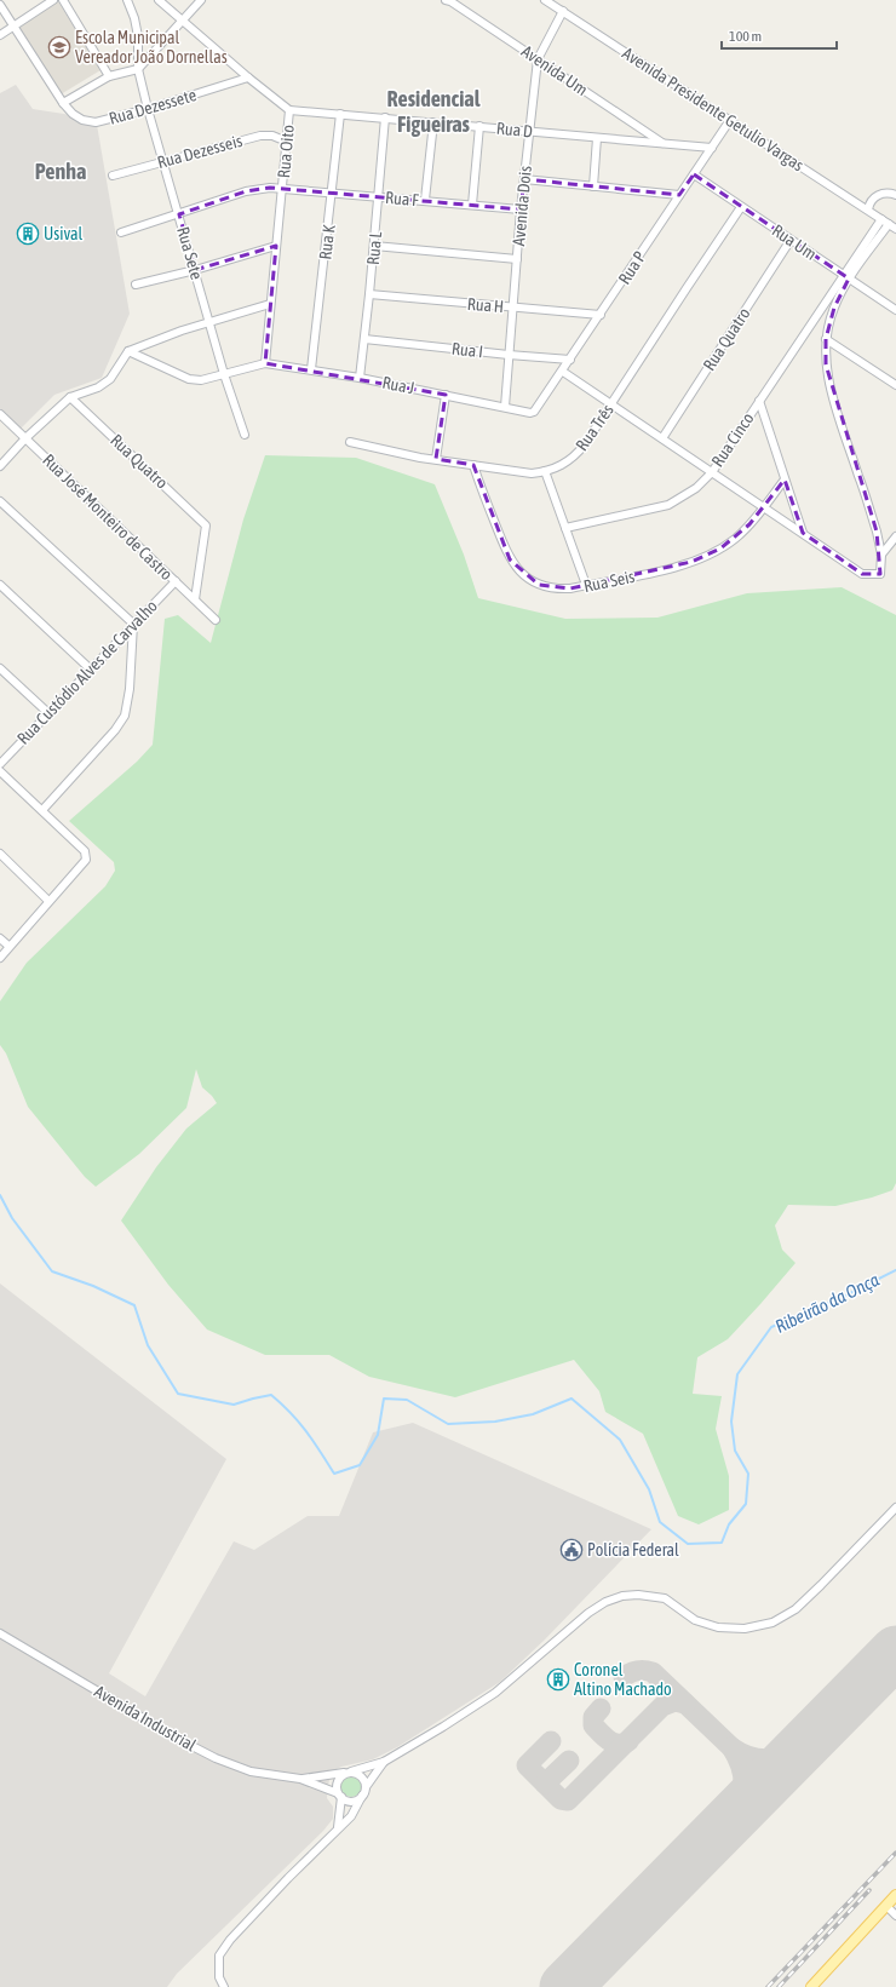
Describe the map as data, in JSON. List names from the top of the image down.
{
  "streets": {
    "street": [
      "Avenida Um",
      "Rua Dezessete",
      "Avenida Presidente Getulio Vargas",
      "Rua D",
      "Rua Dezesseis",
      "Rua Oito",
      "Rua F",
      "Avenida Dois",
      "Rua K",
      "Rua Um",
      "Rua L",
      "Rua Sete",
      "Rua P",
      "Rua H",
      "Rua Quatro",
      "Rua I",
      "Rua J",
      "Rua Três",
      "Rua Cinco",
      "Rua José Monteiro de Castro",
      "Rua Seis",
      "Rua Custódio Alves de Carvalho",
      "Avenida Industrial"
    ]
  },
  "crossings": [
    ["Avenida Um", "Rua D"],
    ["Avenida Um", "Avenida Dois"],
    ["Rua Dezessete", "Rua Oito"],
    ["Rua Dezessete", "Rua Sete"],
    ["Avenida Presidente Getulio Vargas", "Avenida Dois"],
    ["Avenida Presidente Getulio Vargas", "Rua P"],
    ["Rua D", "Rua Oito"],
    ["Rua D", "Avenida Dois"],
    ["Rua D", "Rua K"],
    ["Rua D", "Rua L"],
    ["Rua D", "Rua P"],
    ["Rua Dezesseis", "Rua Oito"],
    ["Rua Dezesseis", "Rua Sete"],
    ["Rua Oito", "Rua F"],
    ["Rua Oito", "Rua J"],
    ["Rua F", "Avenida Dois"],
    ["Rua F", "Rua K"],
    ["Rua F", "Rua L"],
    ["Rua F", "Rua Sete"],
    ["Avenida Dois", "Rua H"],
    ["Avenida Dois", "Rua I"],
    ["Avenida Dois", "Rua J"],
    ["Rua K", "Rua J"],
    ["Rua Um", "Rua P"],
    ["Rua Um", "Rua Quatro"],
    ["Rua Um", "Rua Três"],
    ["Rua Um", "Rua Cinco"],
    ["Rua L", "Rua H"],
    ["Rua L", "Rua I"],
    ["Rua L", "Rua J"],
    ["Rua P", "Rua H"],
    ["Rua P", "Rua I"],
    ["Rua P", "Rua J"],
    ["Rua Quatro", "Rua José Monteiro de Castro"],
    ["Rua Três", "Rua Seis"],
    ["Rua José Monteiro de Castro", "Rua Custódio Alves de Carvalho"]
  ],
  "districts": ["Residencial Figueiras", "Penha"],
  "water": ["Ribeirão da Onça"],
  "places": {
    "school or university": ["Escola Municipal Vereador João Dornellas"],
    "building": ["Usival", "Coronel Altino Machado"],
    "public building": ["Polícia Federal"]
  },
  "scale_bar": "100 m"
}
